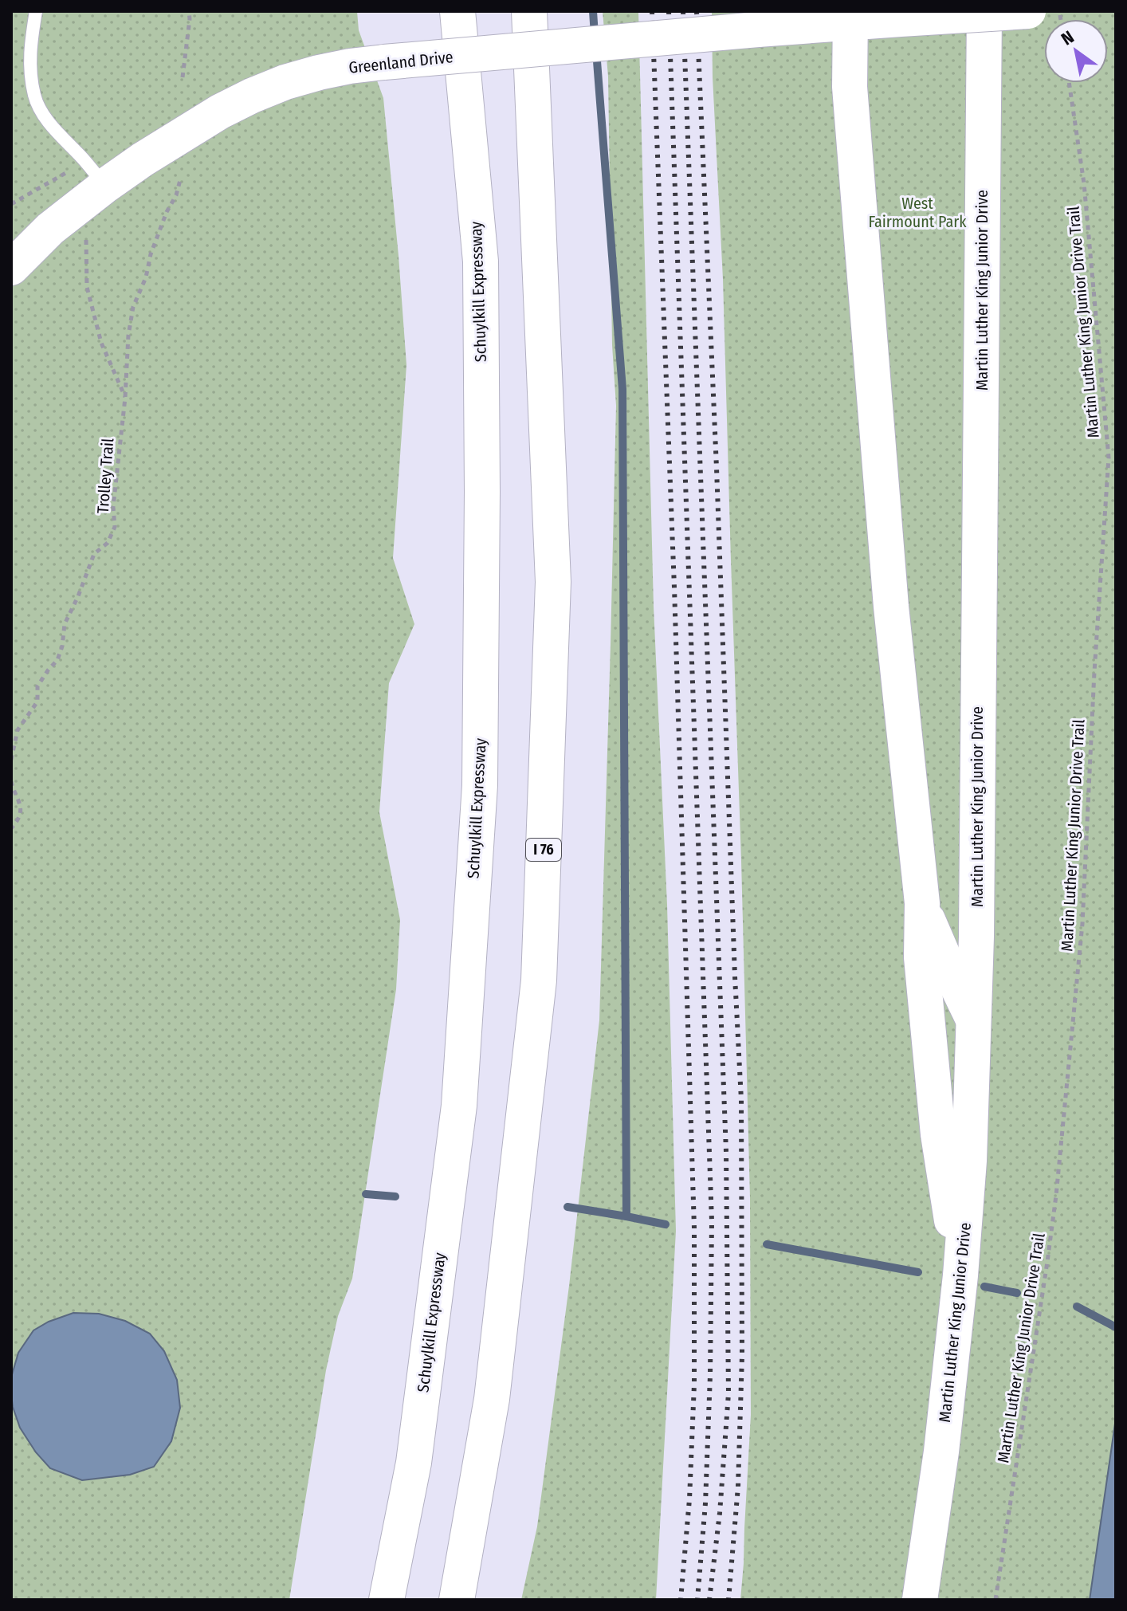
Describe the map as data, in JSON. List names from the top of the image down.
{
  "streets": {
    "main road": [
      "Greenland Drive",
      "Martin Luther King Junior Drive",
      "Schuylkill Expressway",
      "I 76"
    ],
    "path": ["Martin Luther King Junior Drive Trail", "Trolley Trail"]
  },
  "parks": ["West Fairmount Park"],
  "north": "top left"
}
